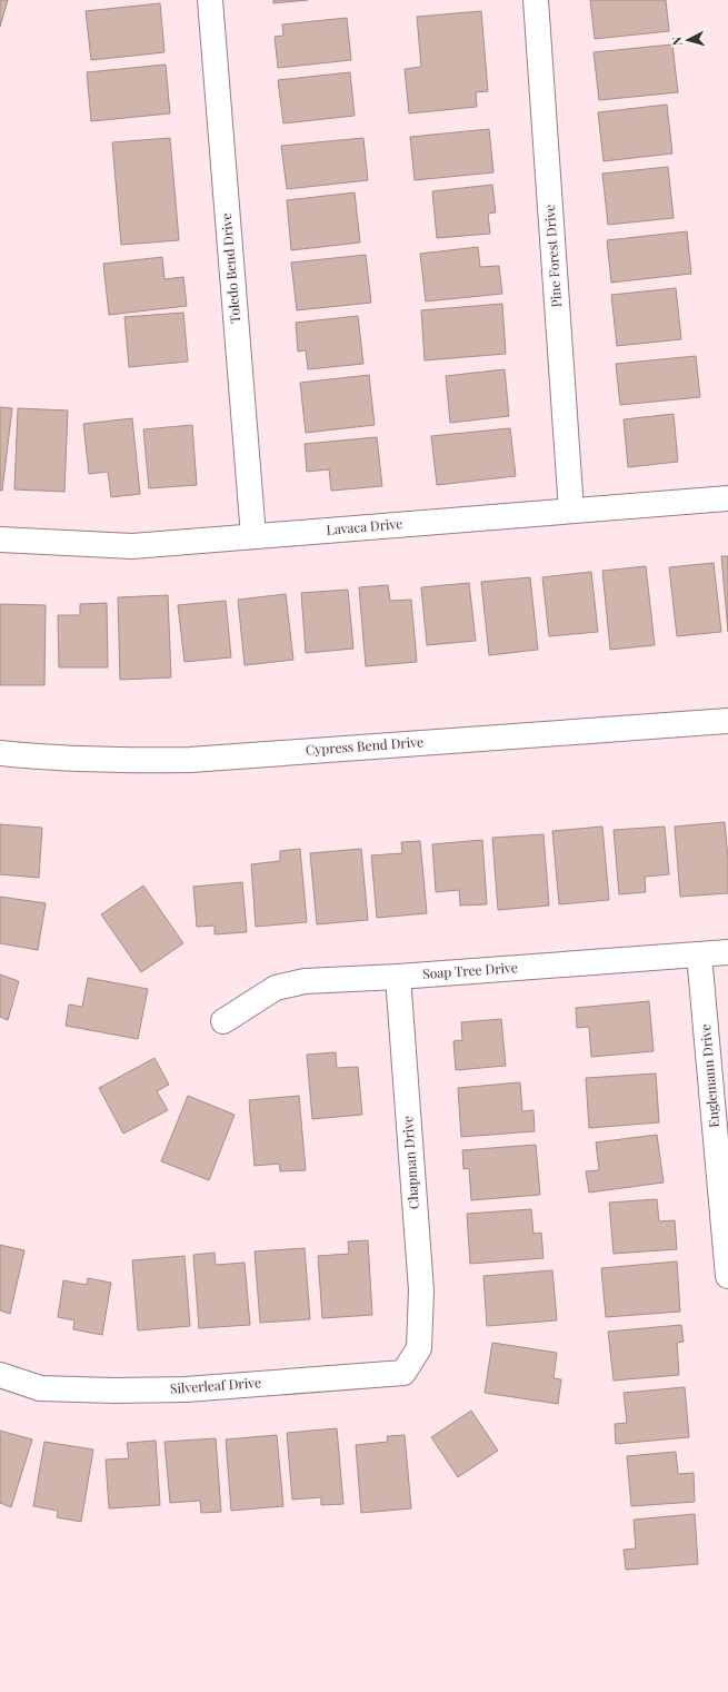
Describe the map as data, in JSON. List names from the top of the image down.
{
  "streets": {
    "street": [
      "Pine Forest Drive",
      "Toledo Bend Drive",
      "Lavaca Drive",
      "Cypress Bend Drive",
      "Soap Tree Drive",
      "Englemann Drive",
      "Chapman Drive",
      "Silverleaf Drive"
    ]
  },
  "crossings": [
    ["Pine Forest Drive", "Lavaca Drive"],
    ["Toledo Bend Drive", "Lavaca Drive"],
    ["Soap Tree Drive", "Englemann Drive"],
    ["Soap Tree Drive", "Chapman Drive"],
    ["Chapman Drive", "Silverleaf Drive"]
  ],
  "north": "left"
}
